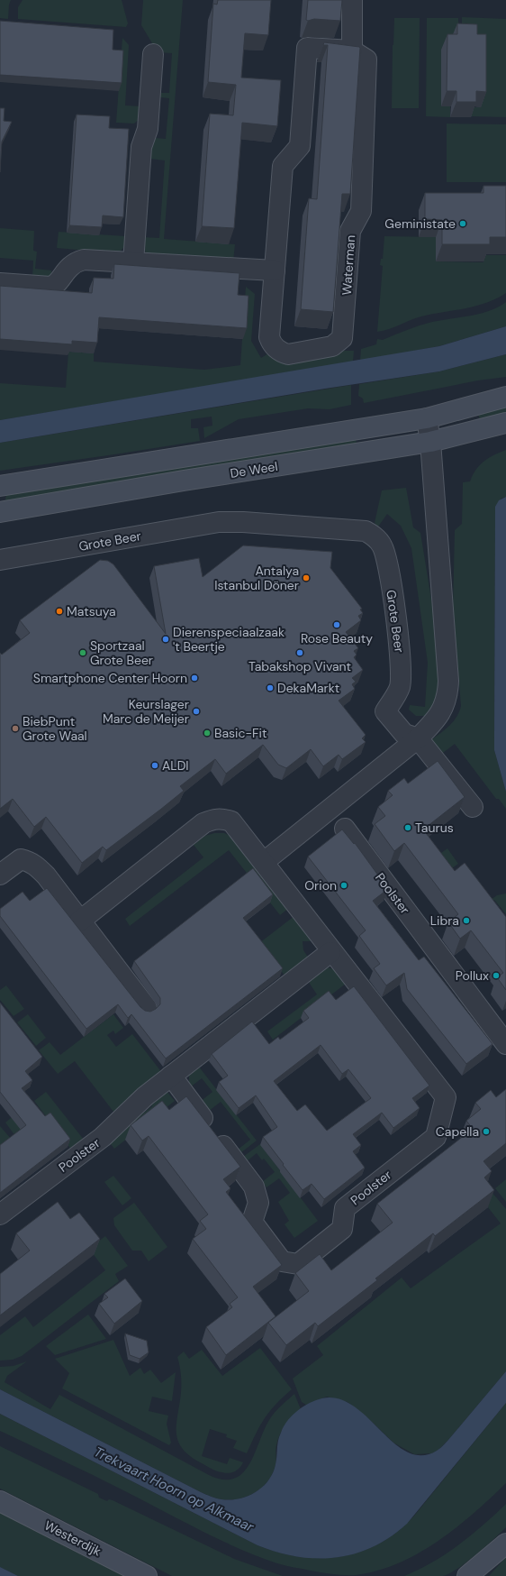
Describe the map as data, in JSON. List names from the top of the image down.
{
  "streets": {
    "street": [
      "Waterman",
      "De Weel",
      "Grote Beer",
      "Poolster",
      "Westerdijk"
    ]
  },
  "water": ["Trekvaart Hoorn op Alkmaar"],
  "places": [
    "Geministate",
    "Antalya Istanbul Döner",
    "Matsuya",
    "Rose Beauty",
    "Dierenspeciaalzaak 't Beertje",
    "Sportzaal Grote Beer",
    "Tabakshop Vivant",
    "Smartphone Center Hoorn",
    "DekaMarkt",
    "Keurslager Marc de Meijer",
    "BiebPunt Grote Waal",
    "Basic-Fit",
    "ALDI",
    "Taurus",
    "Orion",
    "Libra",
    "Pollux",
    "Capella"
  ]
}
